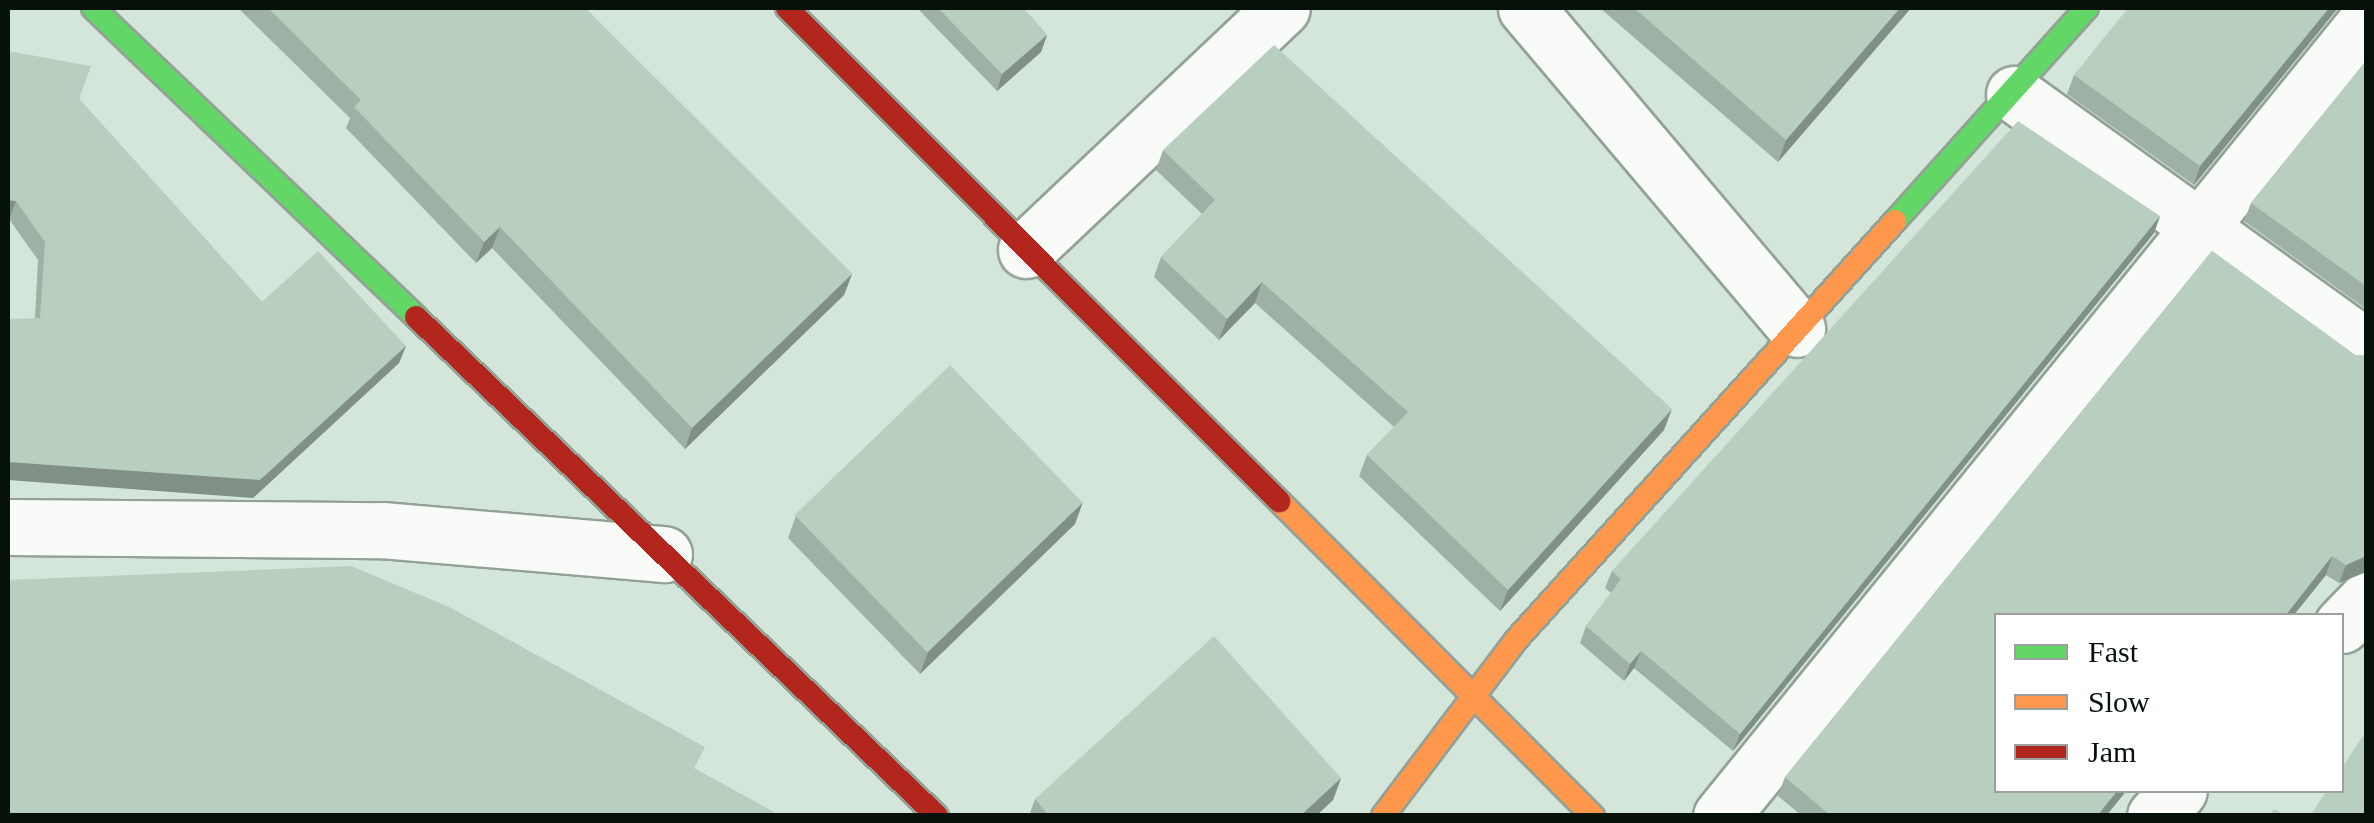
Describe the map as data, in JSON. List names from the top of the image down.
{
  "legend": ["Fast", "Slow", "Jam"]
}
